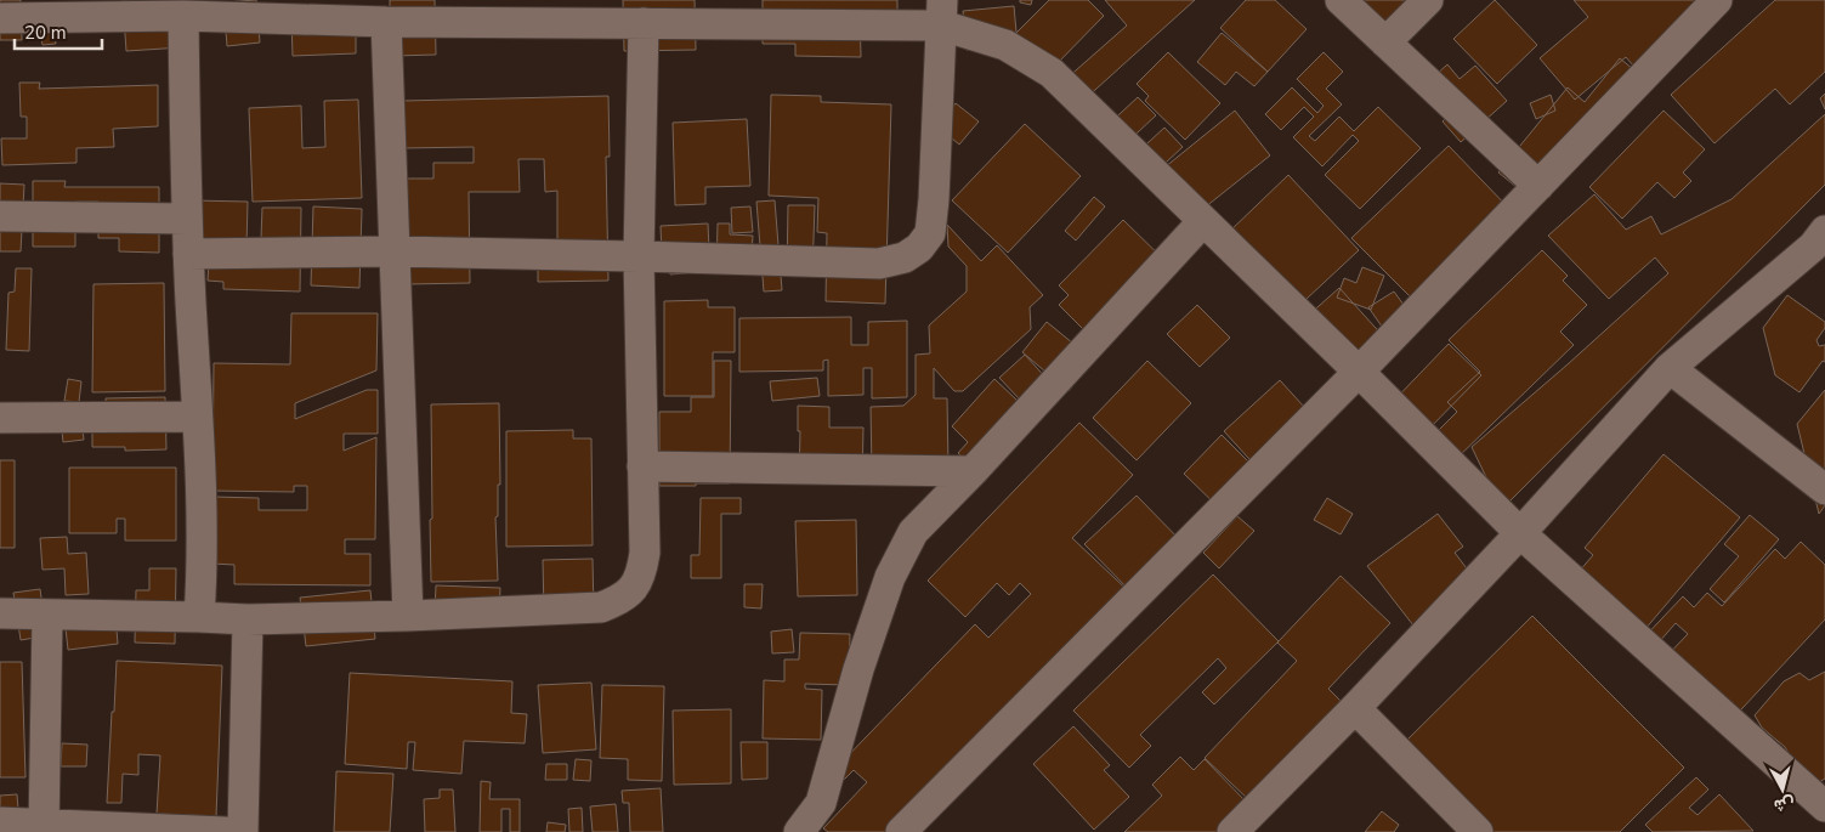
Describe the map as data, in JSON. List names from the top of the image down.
{
  "scale_bar": "20 m",
  "north": "bottom"
}
